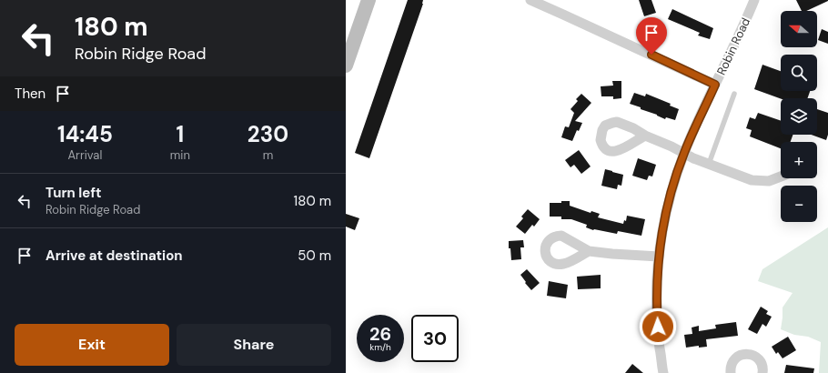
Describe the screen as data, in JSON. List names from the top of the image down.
{
  "streets": {
    "street": ["Robin Road"]
  },
  "north": "left",
  "page": {
    "turn": ["180 m", "Robin Ridge Road"],
    "map_buttons": ["+", "−"],
    "then": "Then",
    "eta": [
      "14:45",
      "Arrival",
      "1",
      "min",
      "230",
      "m"
    ],
    "list": [
      {
        "name": "Turn left",
        "note": "Robin Ridge Road",
        "value": "180 m"
      },
      {
        "name": "Arrive at destination",
        "value": "50 m"
      }
    ],
    "speed": "26 km/h",
    "limit": "30",
    "buttons": ["Exit", "Share"]
  }
}
